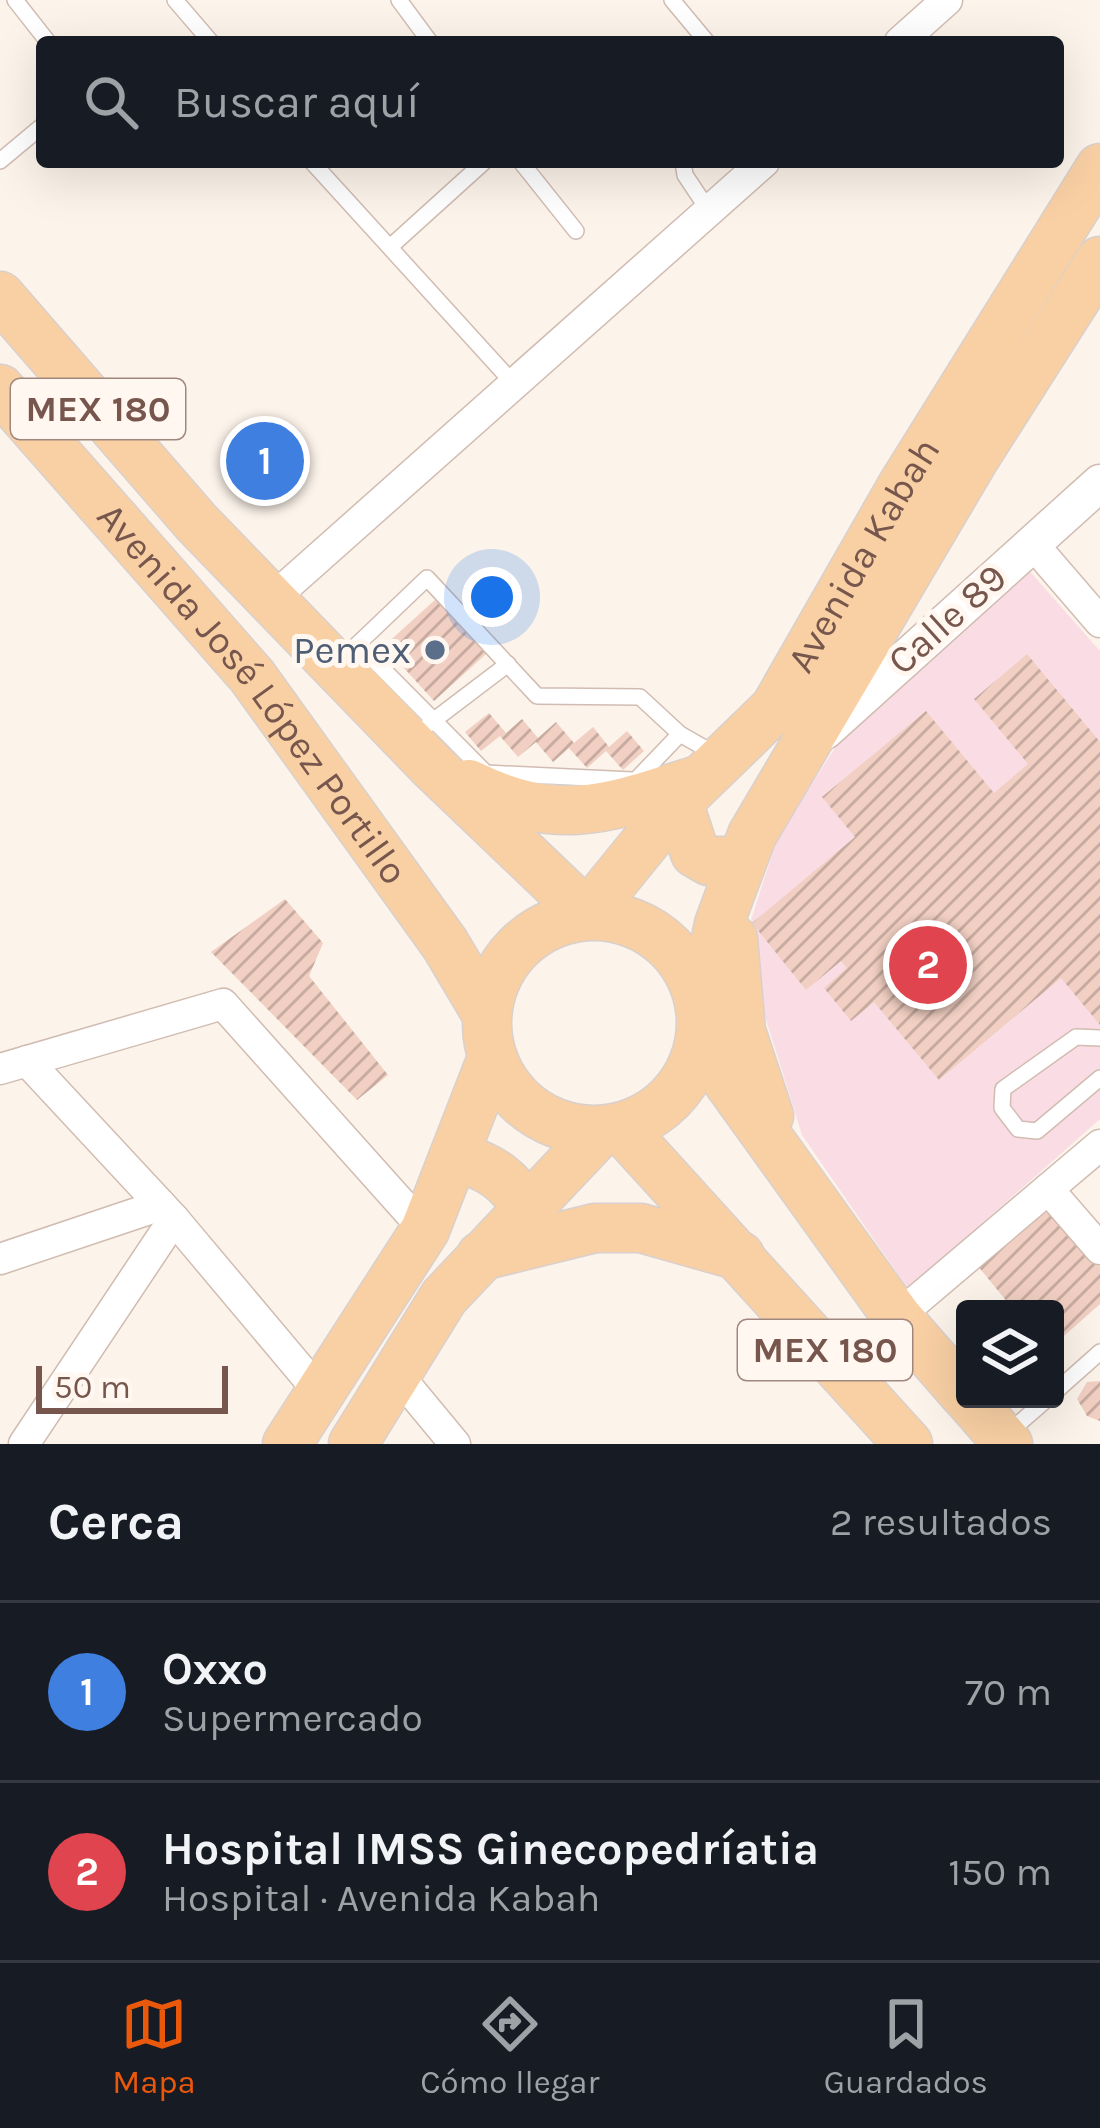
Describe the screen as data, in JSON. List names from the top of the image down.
{
  "streets": {
    "main road": ["MEX 180", "Avenida Kabah", "Avenida José López Portillo"],
    "street": ["Calle 89"]
  },
  "crossings": [
    ["MEX 180", "Avenida Kabah"],
    ["MEX 180", "Avenida José López Portillo"],
    ["Avenida Kabah", "Calle 89"],
    ["Avenida Kabah", "Avenida José López Portillo"]
  ],
  "places": ["Pemex"],
  "scale_bar": "50 m",
  "page": {
    "search": "Buscar aquí",
    "pins": ["1", "2"],
    "scale": "50 m",
    "heading": ["Cerca", "2 resultados"],
    "list": [
      {
        "mark": "1",
        "name": "Oxxo",
        "note": "Supermercado",
        "value": "70 m"
      },
      {
        "mark": "2",
        "name": "Hospital IMSS Ginecopedríatia",
        "note": "Hospital · Avenida Kabah",
        "value": "150 m"
      }
    ],
    "nav": ["Mapa", "Cómo llegar", "Guardados"]
  }
}
